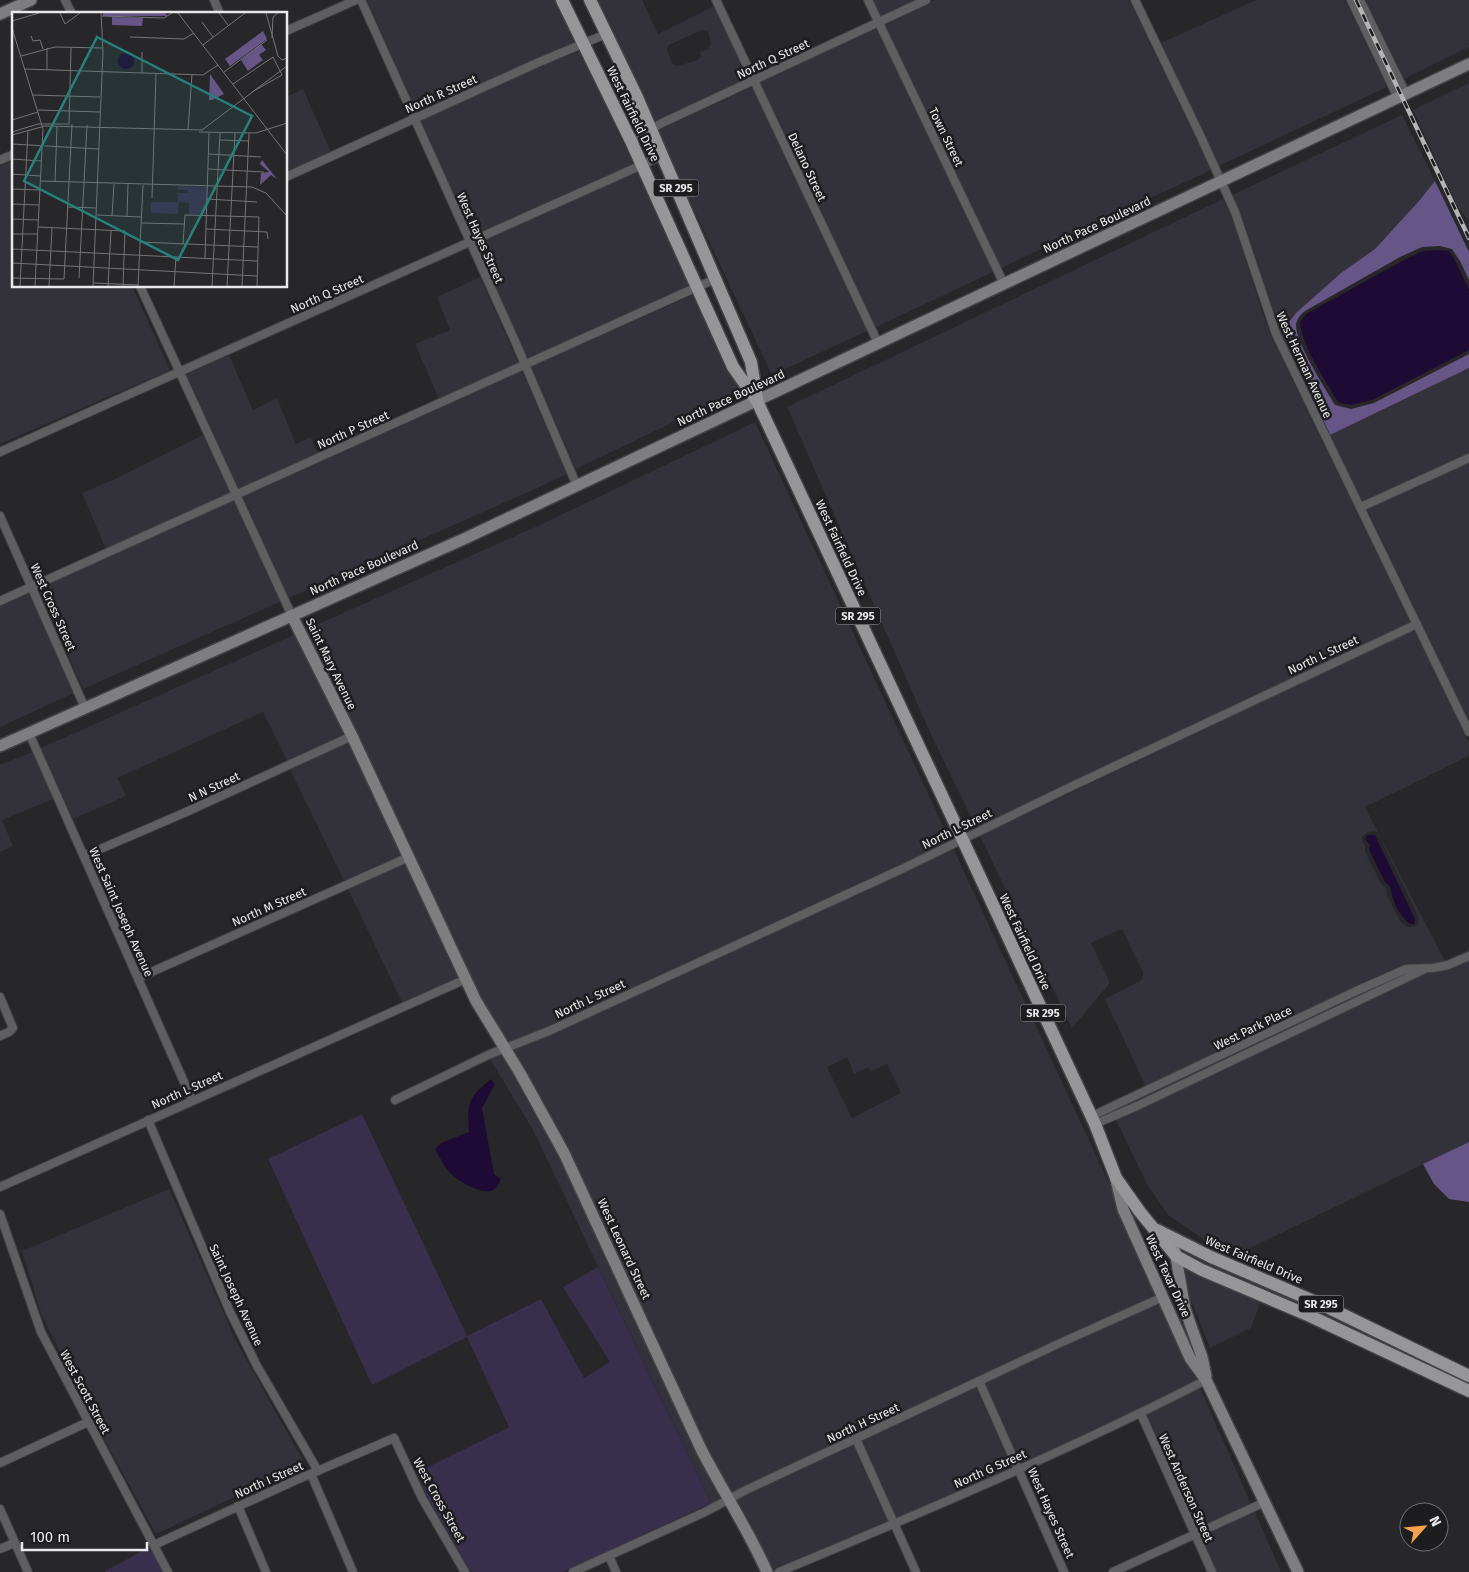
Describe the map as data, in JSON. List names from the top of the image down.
{
  "streets": {
    "main road": [
      "West Fairfield Drive",
      "SR 295",
      "North Pace Boulevard",
      "Saint Mary Avenue",
      "West Leonard Street",
      "West Texar Drive"
    ],
    "street": [
      "North Q Street",
      "North R Street",
      "Town Street",
      "Delano Street",
      "West Hayes Street",
      "West Herman Avenue",
      "North P Street",
      "West Cross Street",
      "North L Street",
      "N N Street",
      "North M Street",
      "West Saint Joseph Avenue",
      "West Park Place",
      "Saint Joseph Avenue",
      "West Scott Street",
      "North H Street",
      "North G Street",
      "North I Street",
      "West Anderson Street"
    ]
  },
  "crossings": [
    ["North Q Street", "West Fairfield Drive"],
    ["North Q Street", "Town Street"],
    ["North Q Street", "Delano Street"],
    ["North Q Street", "West Hayes Street"],
    ["North Q Street", "Saint Mary Avenue"],
    ["North R Street", "West Fairfield Drive"],
    ["North R Street", "West Hayes Street"],
    ["West Fairfield Drive", "SR 295"],
    ["West Fairfield Drive", "North Pace Boulevard"],
    ["West Fairfield Drive", "North P Street"],
    ["West Fairfield Drive", "North L Street"],
    ["West Fairfield Drive", "West Park Place"],
    ["West Fairfield Drive", "West Texar Drive"],
    ["Town Street", "North Pace Boulevard"],
    ["Delano Street", "North Pace Boulevard"],
    ["SR 295", "West Texar Drive"],
    ["North Pace Boulevard", "West Hayes Street"],
    ["North Pace Boulevard", "West Herman Avenue"],
    ["North Pace Boulevard", "West Cross Street"],
    ["North Pace Boulevard", "Saint Mary Avenue"],
    ["North Pace Boulevard", "West Saint Joseph Avenue"],
    ["West Hayes Street", "North P Street"],
    ["West Hayes Street", "North H Street"],
    ["West Hayes Street", "North G Street"],
    ["West Herman Avenue", "North L Street"],
    ["North P Street", "West Cross Street"],
    ["North P Street", "Saint Mary Avenue"],
    ["West Cross Street", "North I Street"],
    ["North L Street", "Saint Mary Avenue"],
    ["North L Street", "West Saint Joseph Avenue"],
    ["North L Street", "West Leonard Street"],
    ["North L Street", "Saint Joseph Avenue"],
    ["Saint Mary Avenue", "N N Street"],
    ["Saint Mary Avenue", "North M Street"],
    ["Saint Mary Avenue", "West Leonard Street"],
    ["N N Street", "West Saint Joseph Avenue"],
    ["North M Street", "West Saint Joseph Avenue"],
    ["West Leonard Street", "North H Street"],
    ["West Texar Drive", "North H Street"],
    ["West Texar Drive", "North G Street"],
    ["Saint Joseph Avenue", "North I Street"],
    ["West Scott Street", "North I Street"],
    ["North G Street", "West Anderson Street"]
  ],
  "scale_bar": "100 m",
  "north": "top right"
}
